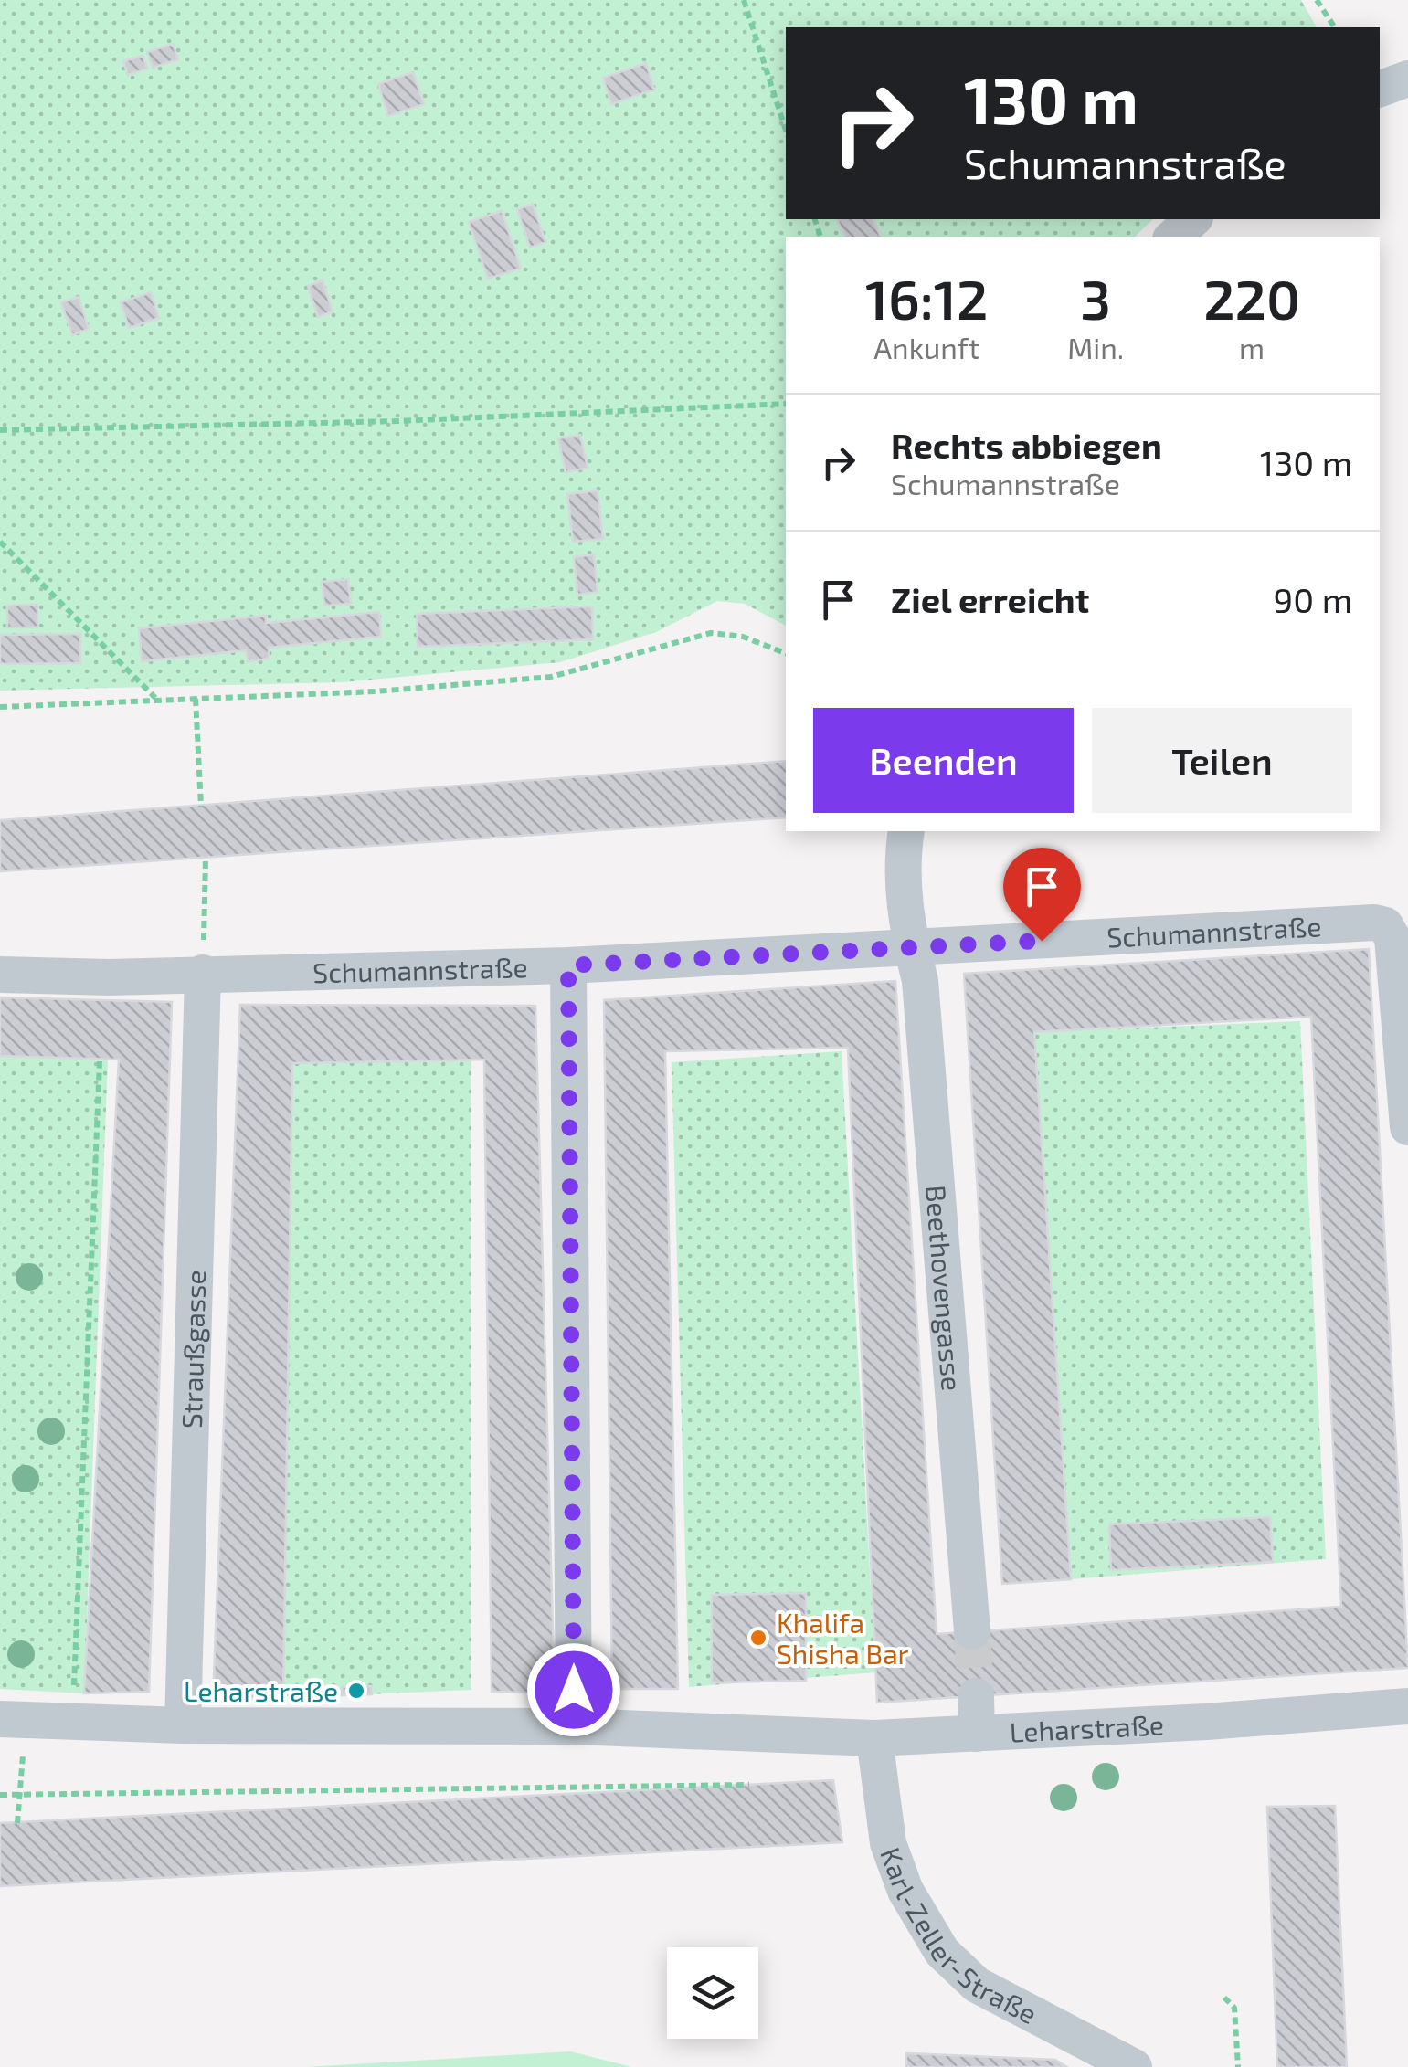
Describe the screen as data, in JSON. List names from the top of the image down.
{
  "streets": {
    "street": [
      "Schumannstraße",
      "Beethovengasse",
      "Straußgasse",
      "Leharstraße",
      "Karl-Zeller-Straße"
    ]
  },
  "crossings": [
    ["Schumannstraße", "Beethovengasse"],
    ["Schumannstraße", "Straußgasse"],
    ["Straußgasse", "Leharstraße"],
    ["Leharstraße", "Karl-Zeller-Straße"]
  ],
  "places": ["Khalifa Shisha Bar", "Leharstraße"],
  "page": {
    "turn": ["130 m", "Schumannstraße"],
    "eta": [
      "16:12",
      "Ankunft",
      "3",
      "Min.",
      "220",
      "m"
    ],
    "list": [
      {
        "name": "Rechts abbiegen",
        "note": "Schumannstraße",
        "value": "130 m"
      },
      {
        "name": "Ziel erreicht",
        "value": "90 m"
      }
    ],
    "buttons": ["Beenden", "Teilen"]
  }
}
